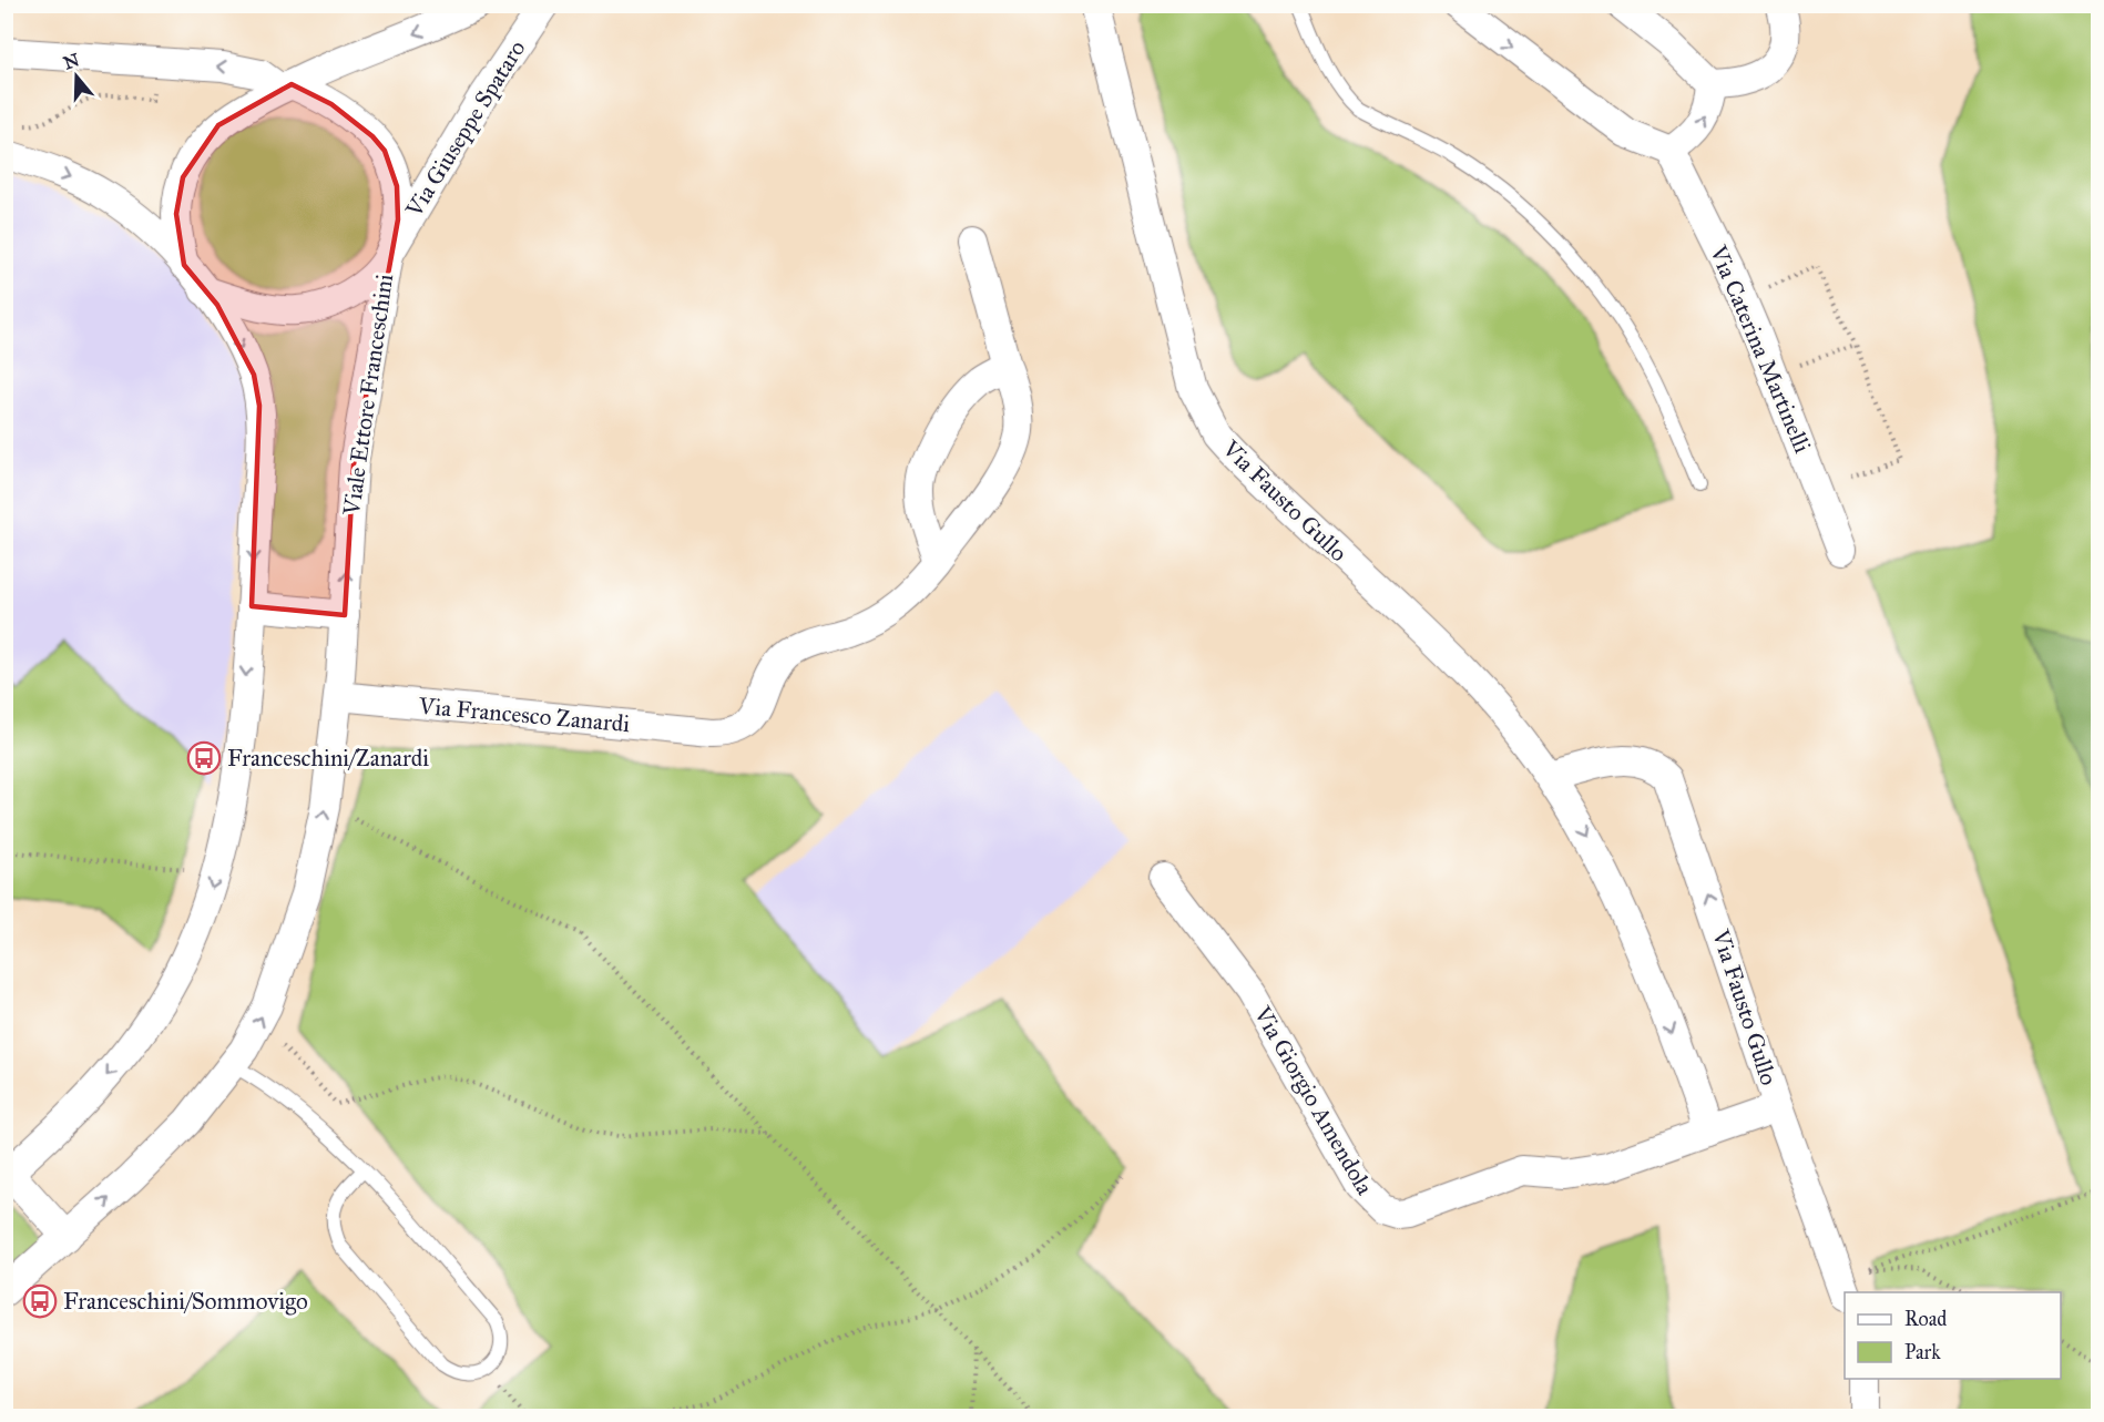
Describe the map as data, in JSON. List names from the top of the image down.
{
  "streets": {
    "street": [
      "Via Giuseppe Spataro",
      "Via Caterina Martinelli",
      "Viale Ettore Franceschini",
      "Via Fausto Gullo",
      "Via Francesco Zanardi",
      "Via Giorgio Amendola"
    ]
  },
  "crossings": [
    ["Via Giuseppe Spataro", "Viale Ettore Franceschini"],
    ["Viale Ettore Franceschini", "Via Francesco Zanardi"],
    ["Via Fausto Gullo", "Via Giorgio Amendola"]
  ],
  "places": {
    "bus stop": ["Franceschini/Zanardi", "Franceschini/Sommovigo"]
  },
  "legend": ["Road", "Park"],
  "north": "top"
}
